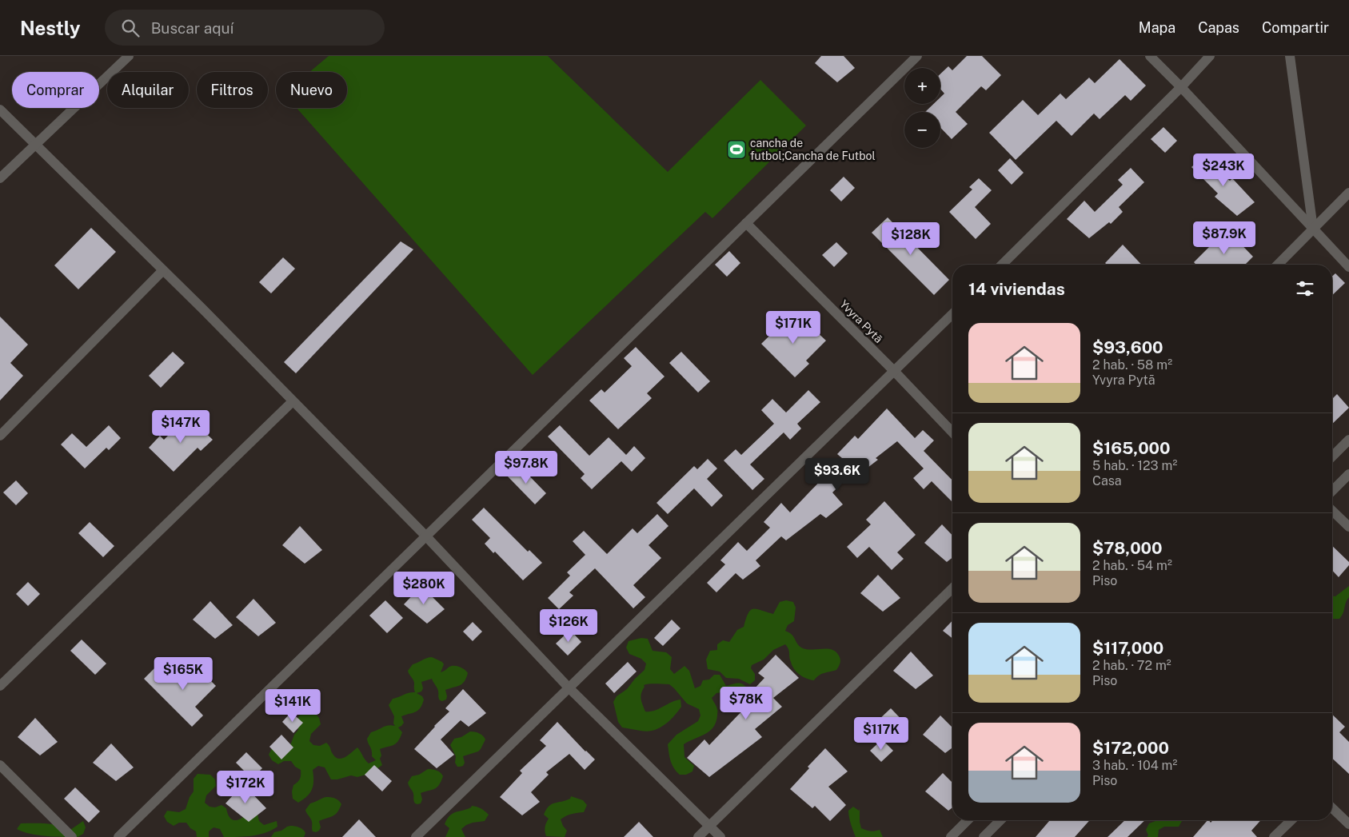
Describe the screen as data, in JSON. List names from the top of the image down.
{
  "streets": {
    "street": ["Yvyra Pytã"]
  },
  "places": {
    "sports": ["cancha de futbol;Cancha de Futbol"]
  },
  "page": {
    "header": "Nestly",
    "search": "Buscar aquí",
    "nav": ["Mapa", "Capas", "Compartir"],
    "map_buttons": ["+", "−"],
    "chip": [
      "Comprar",
      "Alquilar",
      "Filtros",
      "Nuevo"
    ],
    "price": [
      "$243K",
      "$87.9K",
      "$128K",
      "$171K",
      "$147K",
      "$97.8K",
      "$93.6K",
      "$280K",
      "$126K",
      "$165K",
      "$78K",
      "$141K",
      "$117K",
      "$172K"
    ],
    "heading": "14 viviendas",
    "list": [
      {
        "name": "$93,600",
        "note": "2 hab. · 58 m² · Yvyra Pytã"
      },
      {
        "name": "$165,000",
        "note": "5 hab. · 123 m² · Casa"
      },
      {
        "name": "$78,000",
        "note": "2 hab. · 54 m² · Piso"
      },
      {
        "name": "$117,000",
        "note": "2 hab. · 72 m² · Piso"
      },
      {
        "name": "$172,000",
        "note": "3 hab. · 104 m² · Piso"
      }
    ]
  }
}
